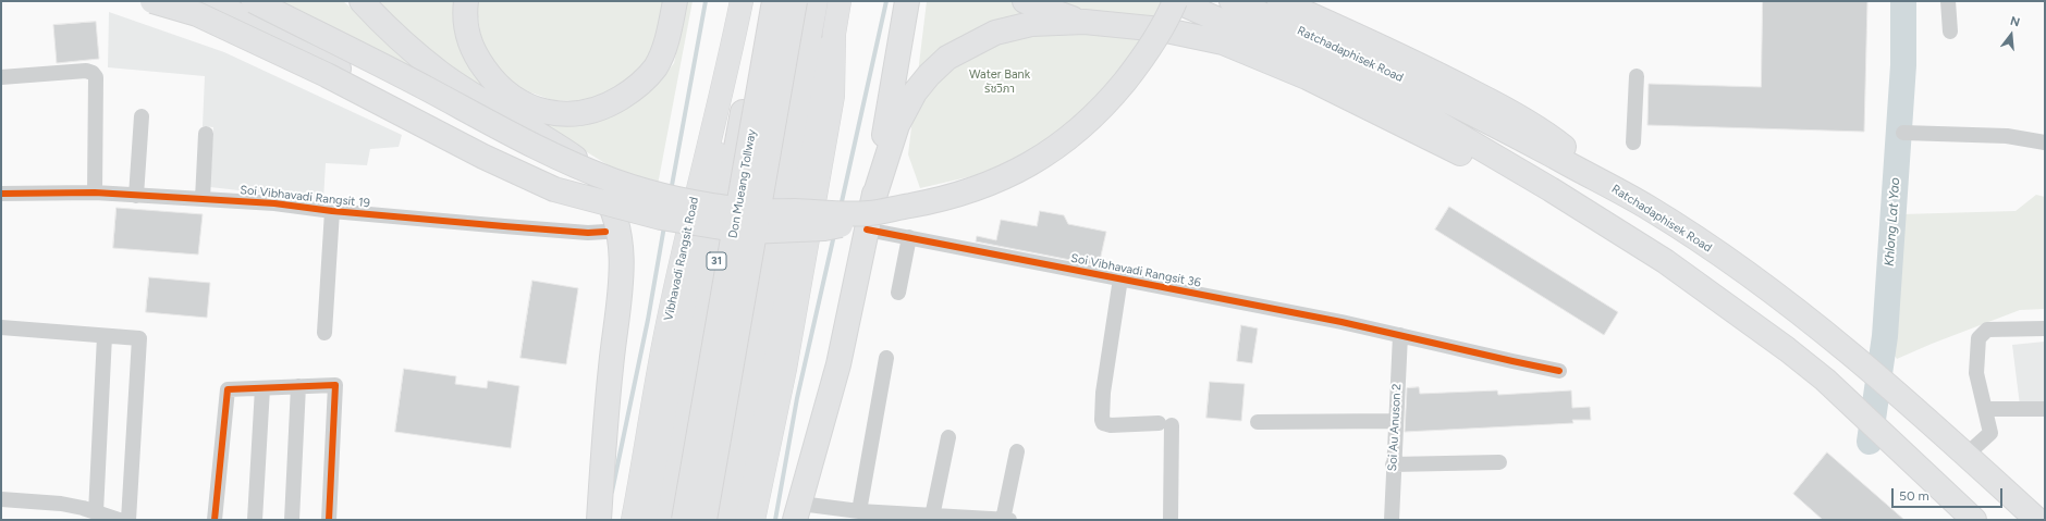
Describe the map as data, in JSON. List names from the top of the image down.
{
  "streets": {
    "main road": [
      "Ratchadaphisek Road",
      "Don Mueang Tollway",
      "Vibhavadi Rangsit Road",
      "31"
    ],
    "street": ["Soi Vibhavadi Rangsit 19", "Soi Vibhavadi Rangsit 36", "Soi Au Anuson 2"]
  },
  "crossings": [
    ["Soi Vibhavadi Rangsit 36", "Soi Au Anuson 2"]
  ],
  "water": ["Khlong Lat Yao"],
  "parks": ["Water Bank รัชวิภา"],
  "scale_bar": "50 m",
  "north": "top"
}
